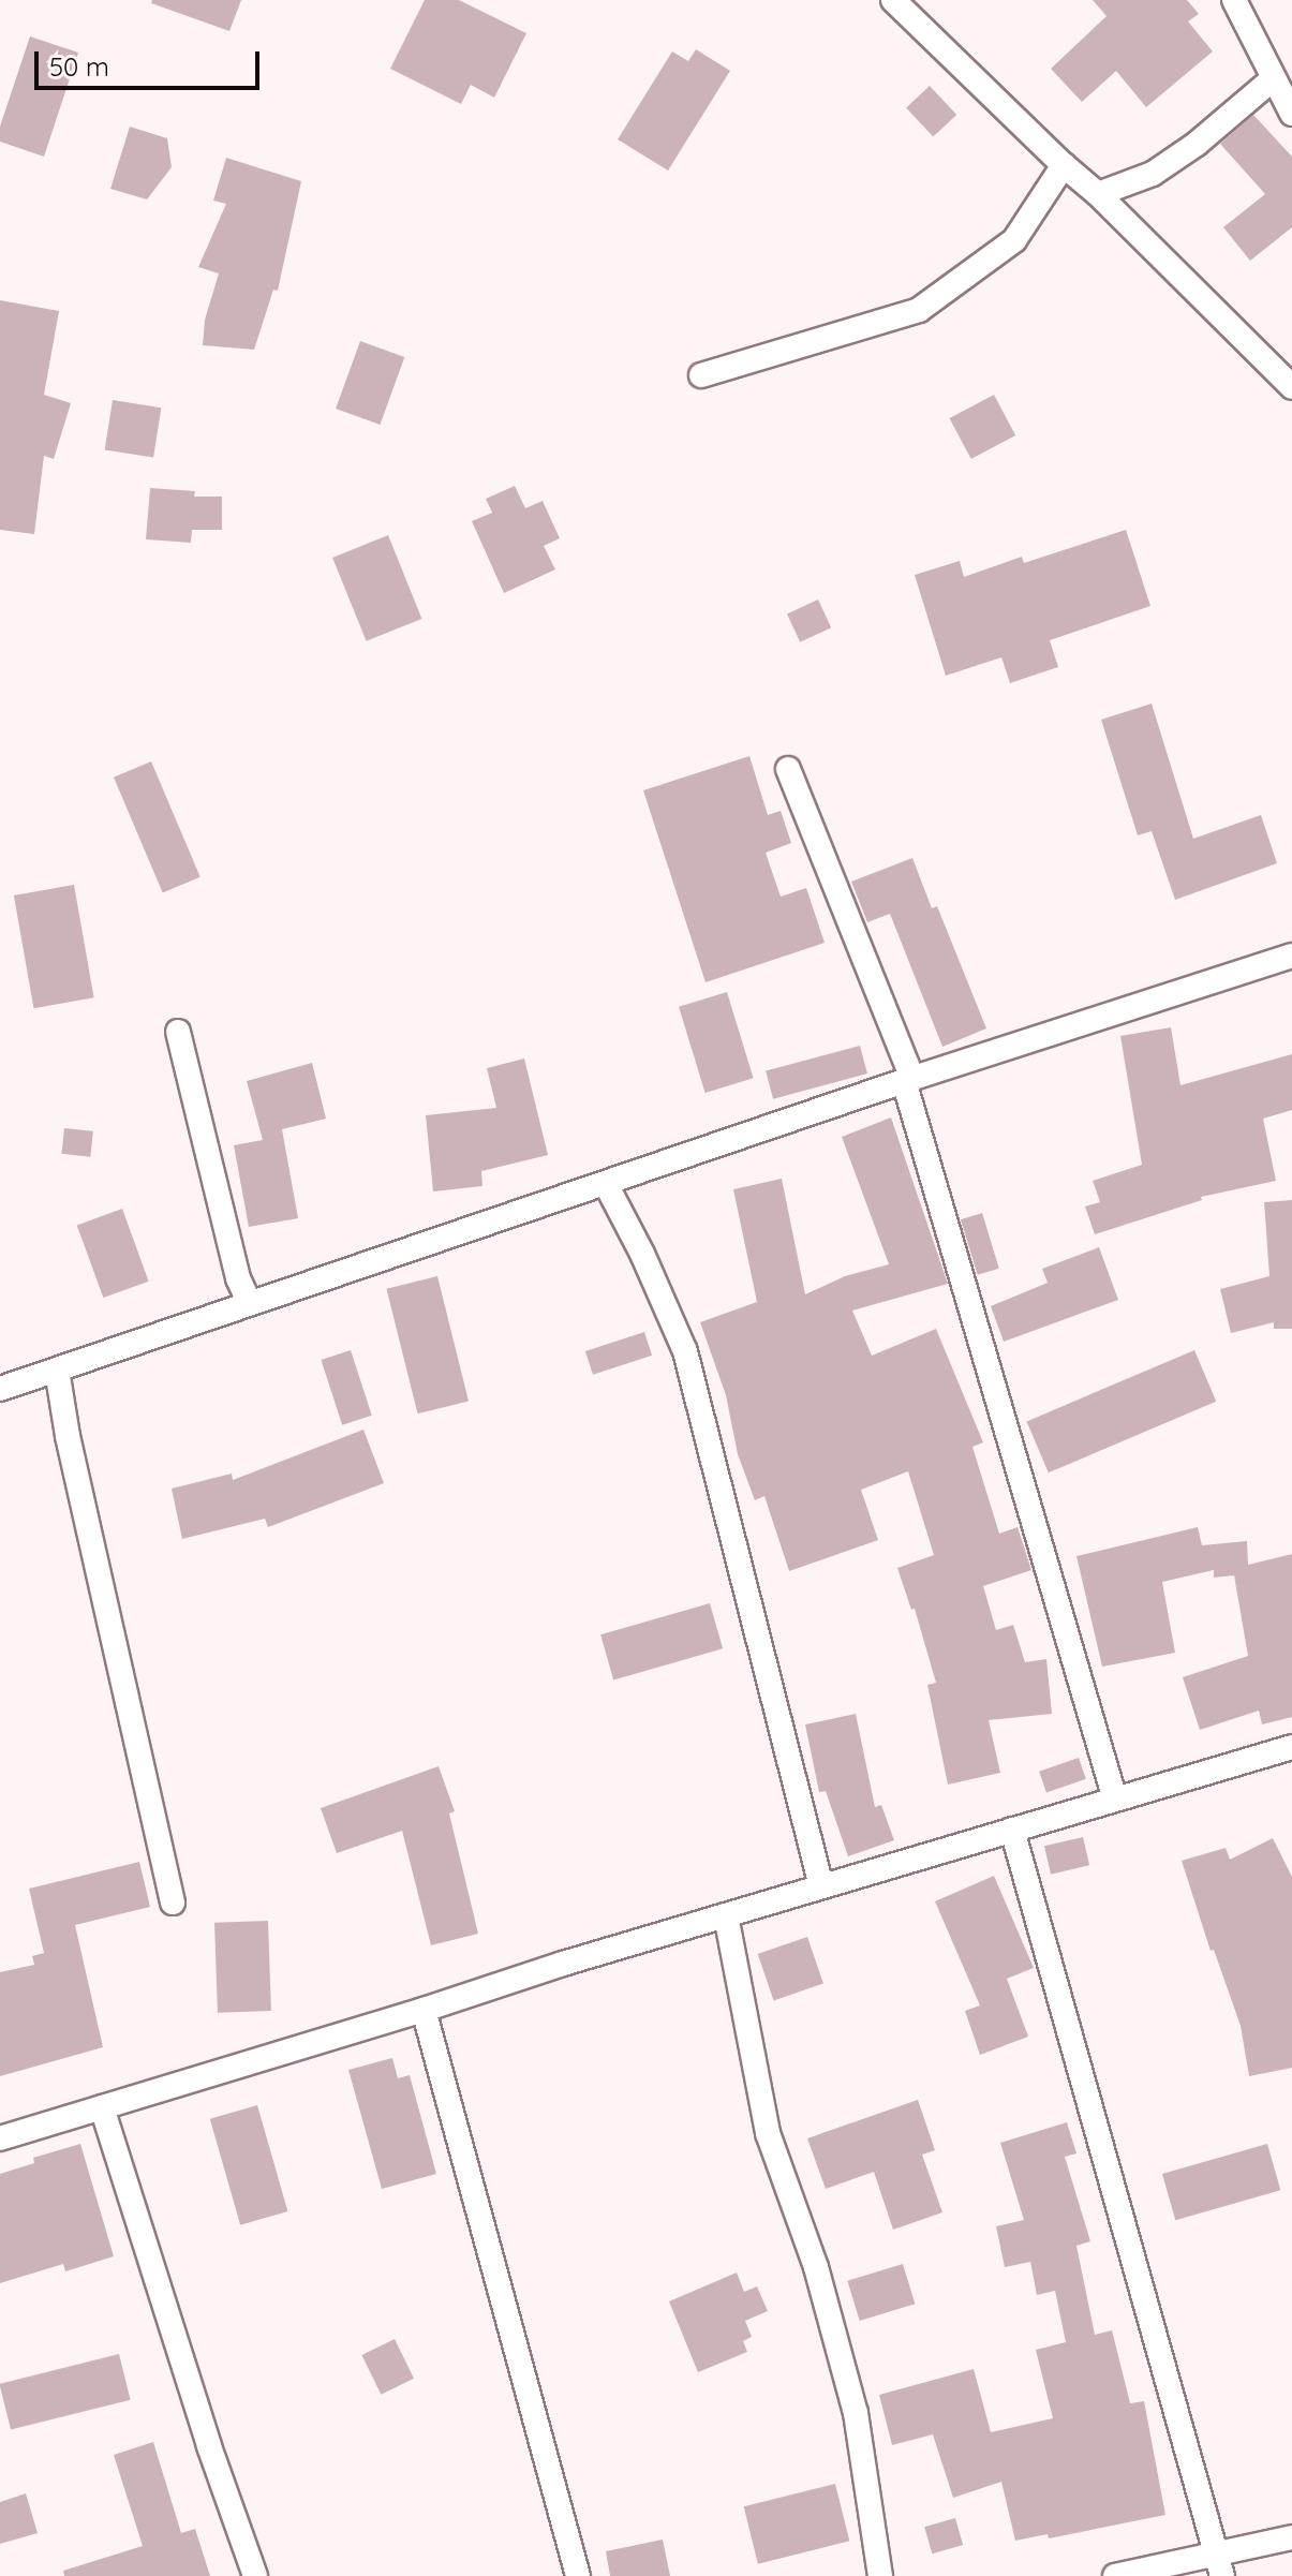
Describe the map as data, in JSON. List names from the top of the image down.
{
  "scale_bar": "50 m"
}
